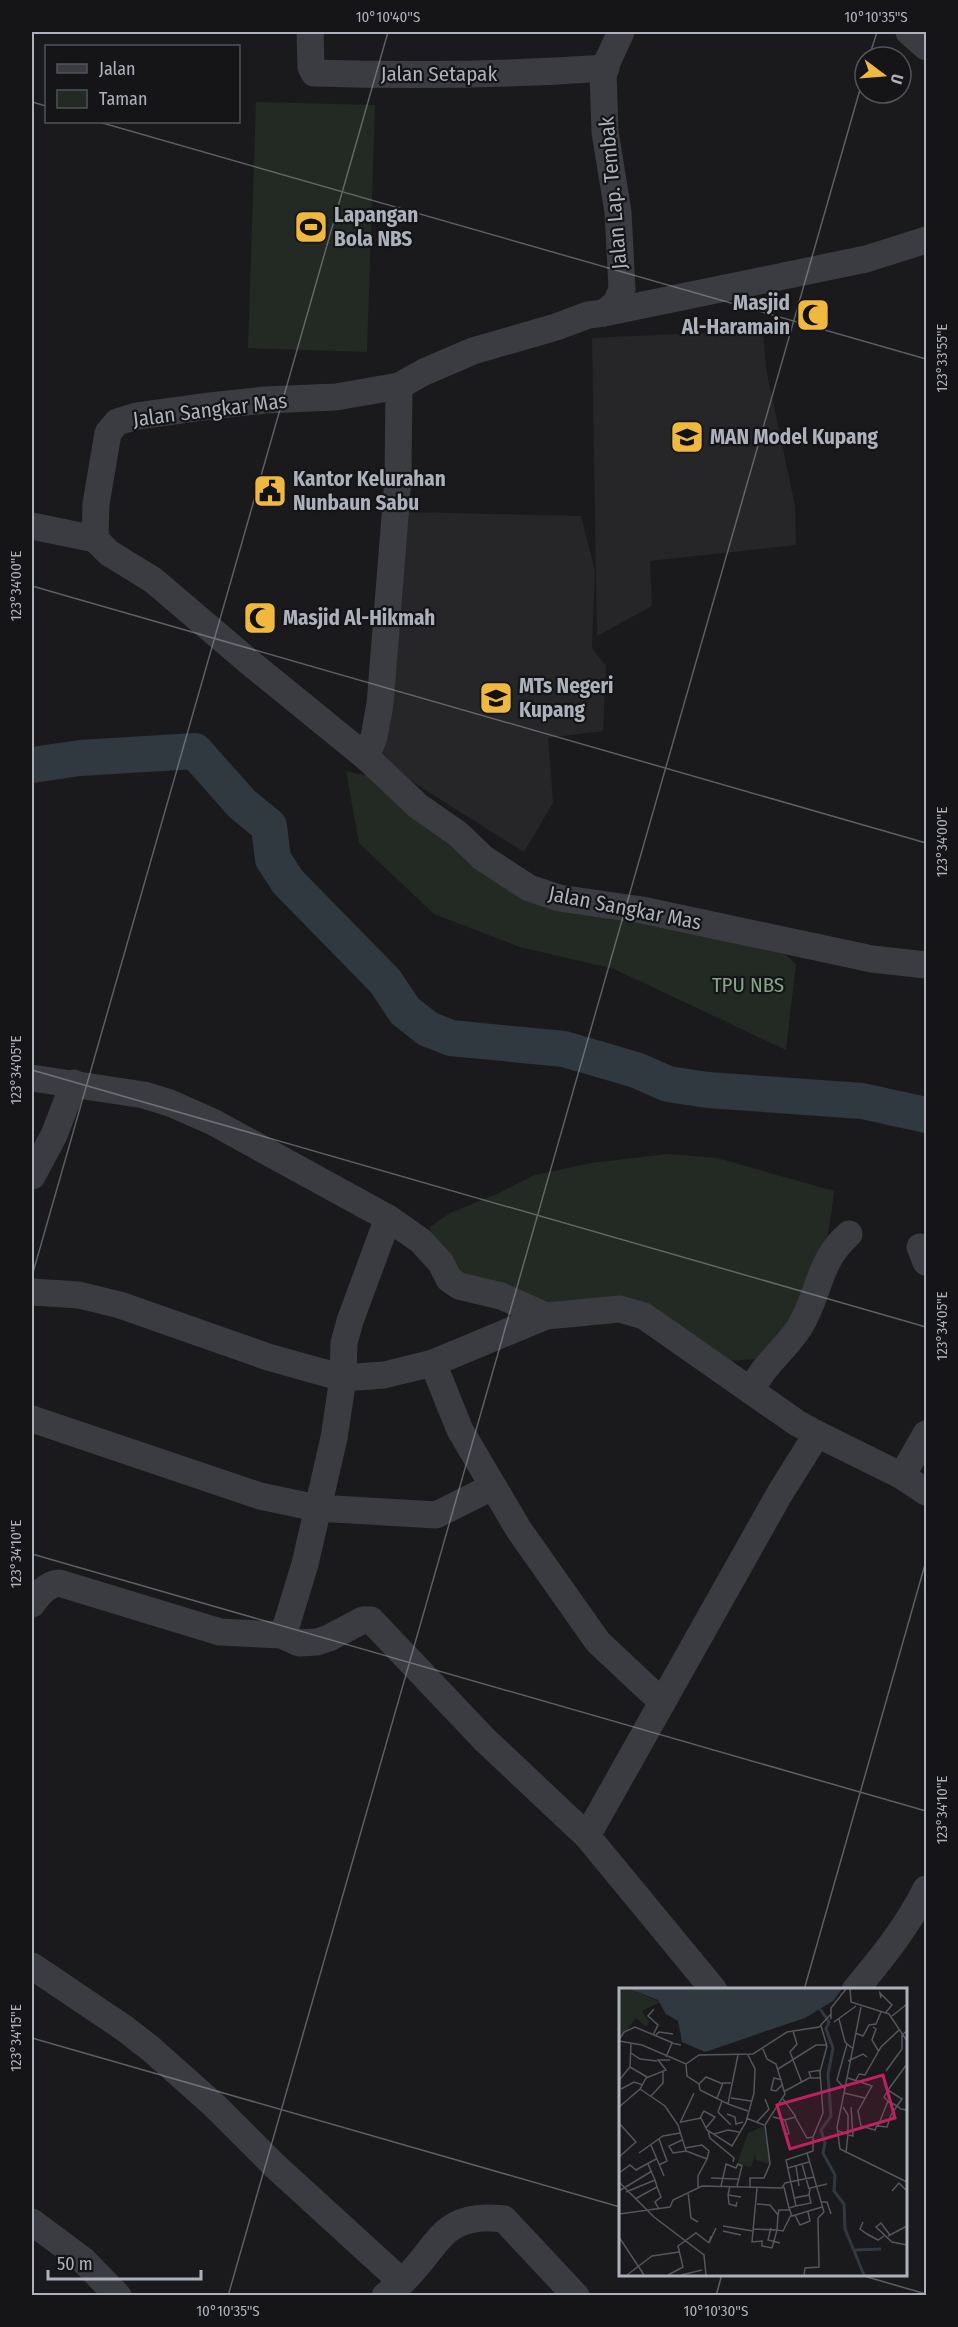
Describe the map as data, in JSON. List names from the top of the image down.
{
  "streets": {
    "street": ["Jalan Setapak", "Jalan Lap. Tembak", "Jalan Sangkar Mas"]
  },
  "crossings": [
    ["Jalan Setapak", "Jalan Lap. Tembak"]
  ],
  "parks": ["TPU NBS"],
  "places": {
    "sports": ["Lapangan Bola NBS"],
    "mosque": ["Masjid Al-Haramain", "Masjid Al-Hikmah"],
    "school or university": ["MAN Model Kupang", "MTs Negeri Kupang"],
    "public building": ["Kantor Kelurahan Nunbaun Sabu"]
  },
  "legend": ["Jalan", "Taman"],
  "scale_bar": "50 m",
  "north": "right",
  "coordinates": [
    "10°10'40\"S",
    "10°10'35\"S",
    "123°33'55\"E",
    "123°34'00\"E",
    "123°34'05\"E",
    "123°34'10\"E",
    "123°34'15\"E",
    "10°10'30\"S"
  ]
}
